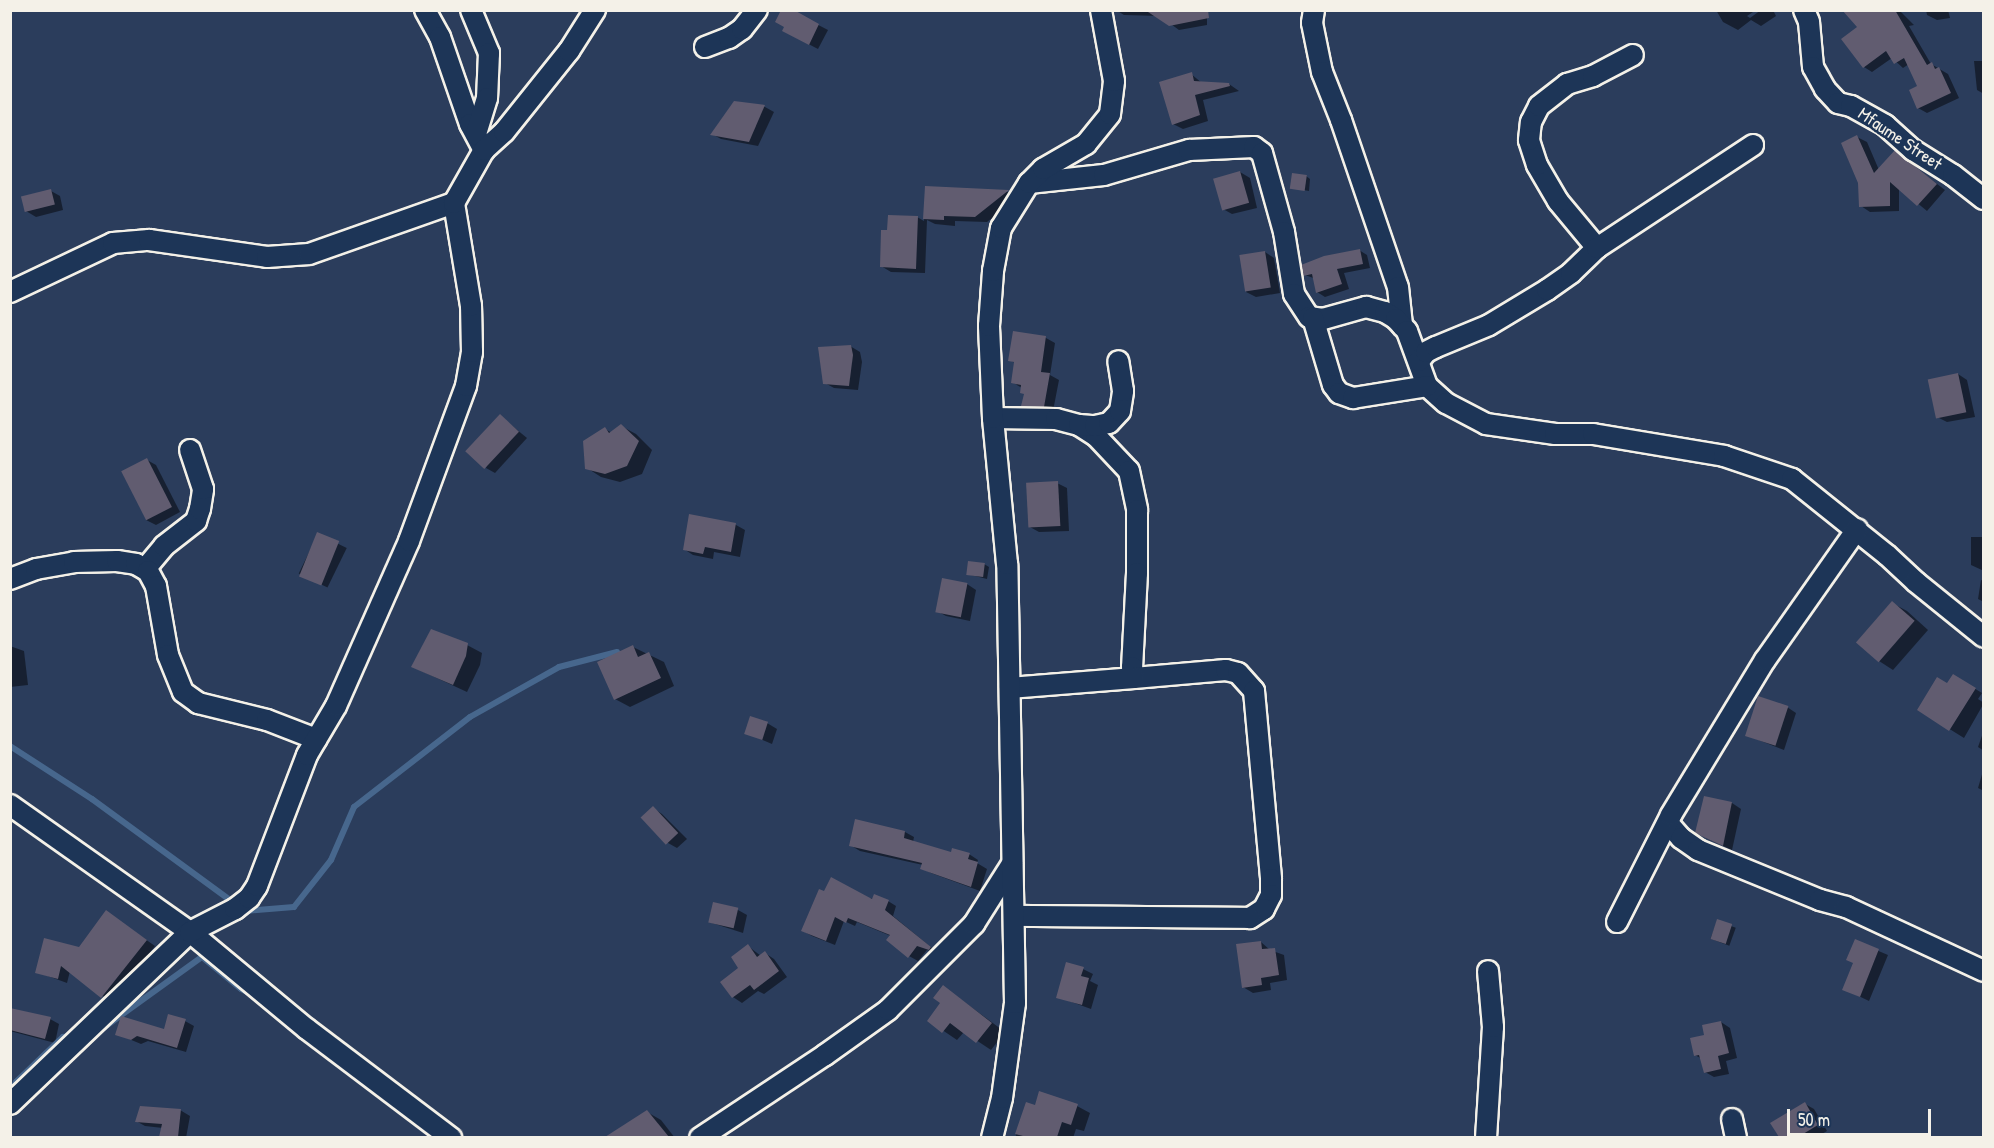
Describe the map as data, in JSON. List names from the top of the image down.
{
  "streets": {
    "street": ["Mfaume Street"]
  },
  "scale_bar": "50 m"
}
